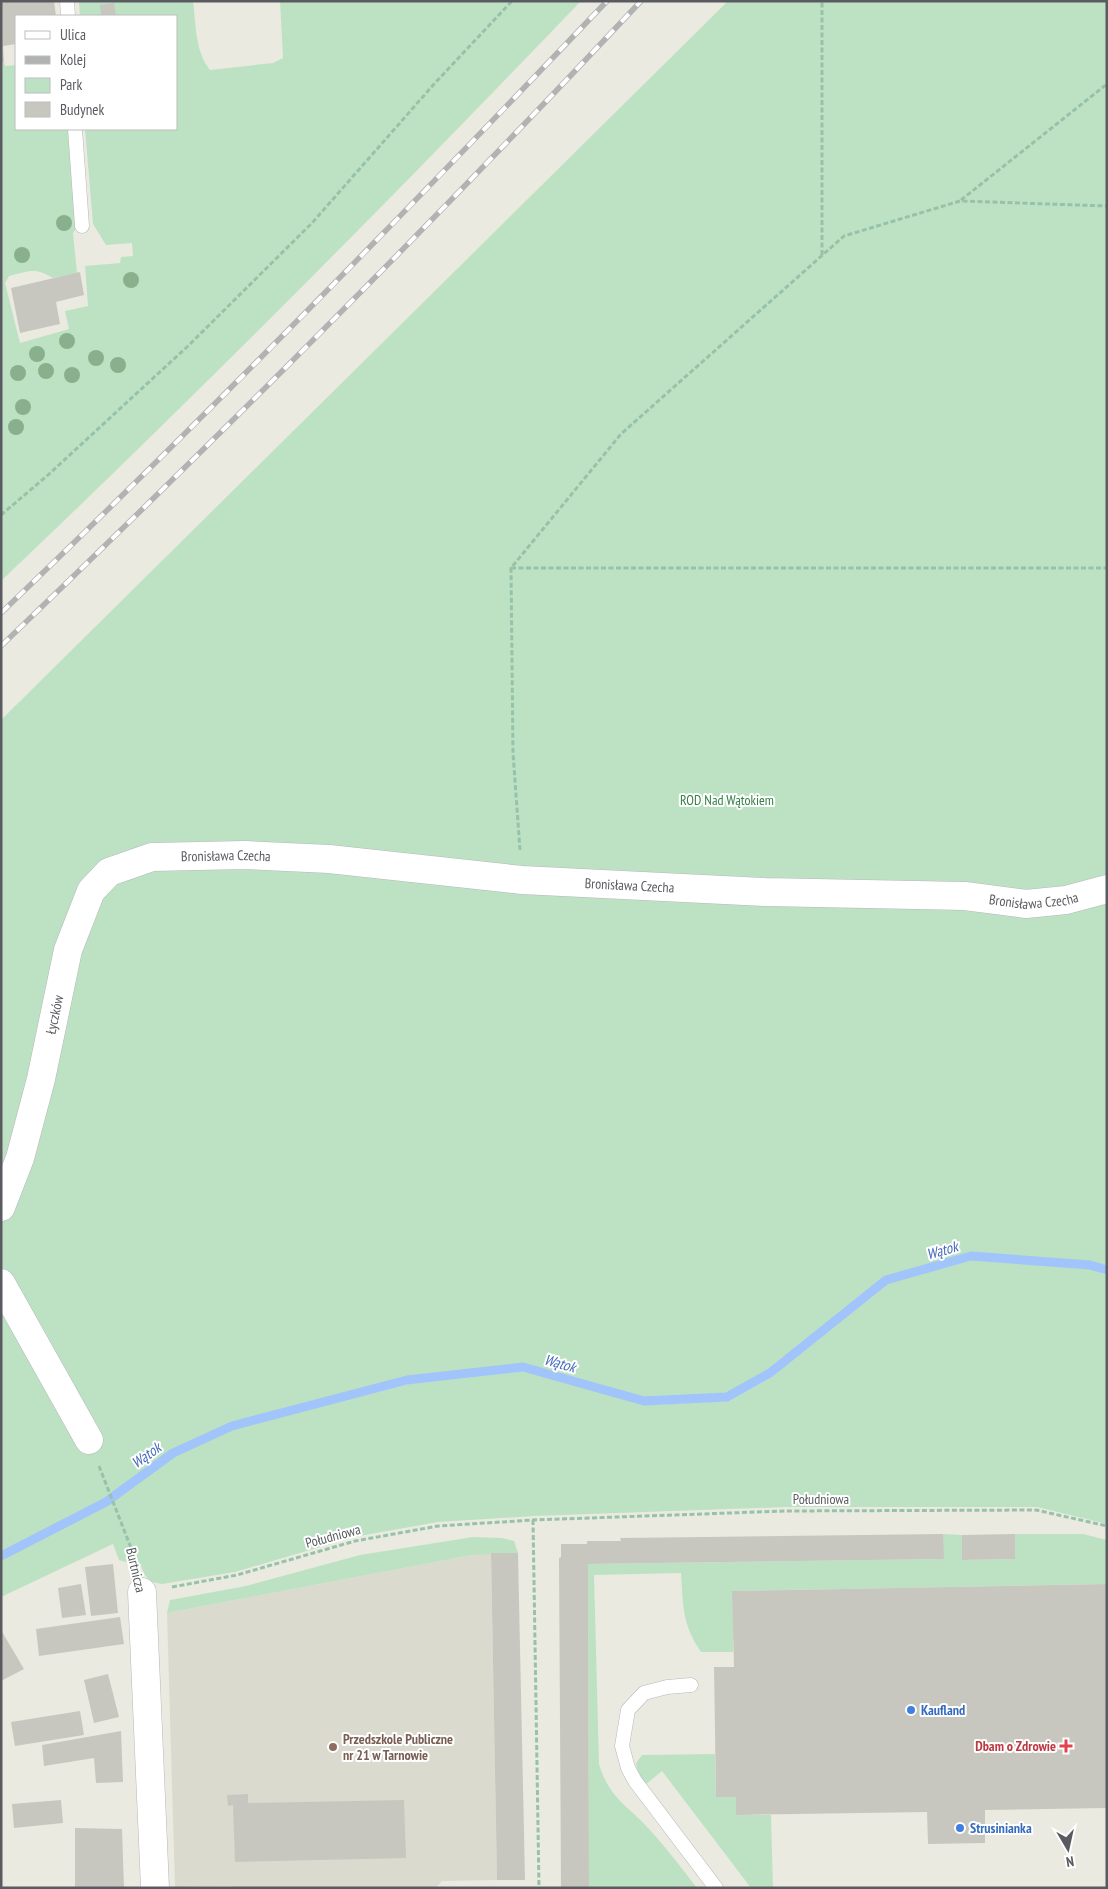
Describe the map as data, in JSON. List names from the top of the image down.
{
  "streets": {
    "street": ["Bronisława Czecha", "Łyczków", "Burtnicza"],
    "path": ["Południowa"]
  },
  "crossings": [
    ["Bronisława Czecha", "Łyczków"],
    ["Południowa", "Burtnicza"]
  ],
  "water": ["Wątok"],
  "parks": ["ROD Nad Wątokiem"],
  "places": {
    "other": ["Kaufland", "Przedszkole Publiczne nr 21 w Tarnowie", "Strusinianka"],
    "health": ["Dbam o Zdrowie"]
  },
  "legend": [
    "Ulica",
    "Kolej",
    "Park",
    "Budynek"
  ],
  "north": "bottom"
}
